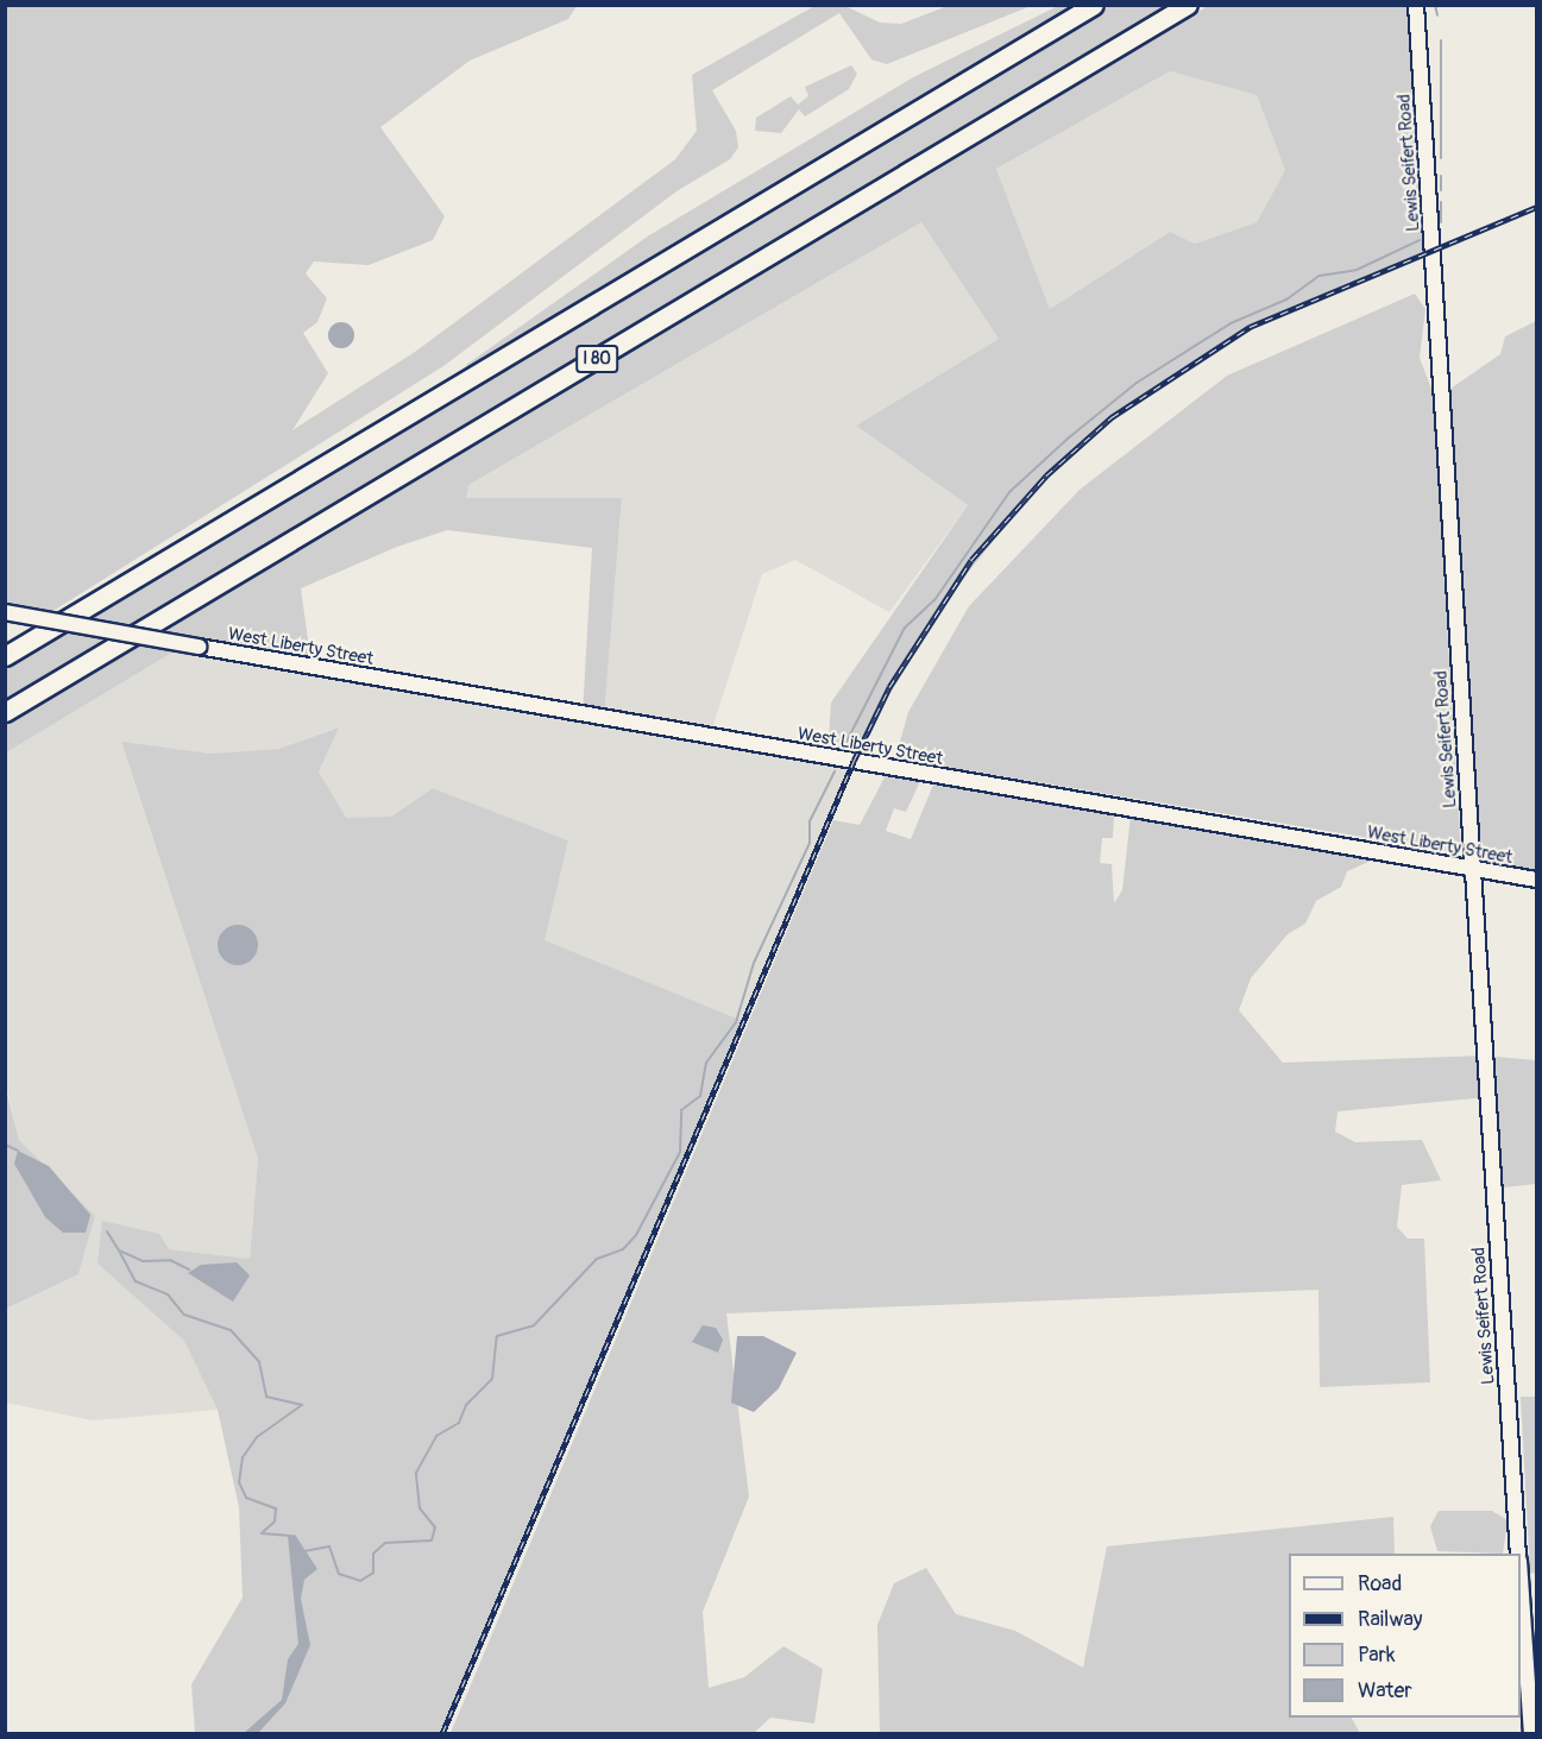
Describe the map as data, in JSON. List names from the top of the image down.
{
  "streets": {
    "highway": ["I 80"],
    "street": ["Lewis Seifert Road", "West Liberty Street"]
  },
  "crossings": [
    ["Lewis Seifert Road", "West Liberty Street"]
  ],
  "legend": [
    "Road",
    "Railway",
    "Park",
    "Water"
  ]
}
